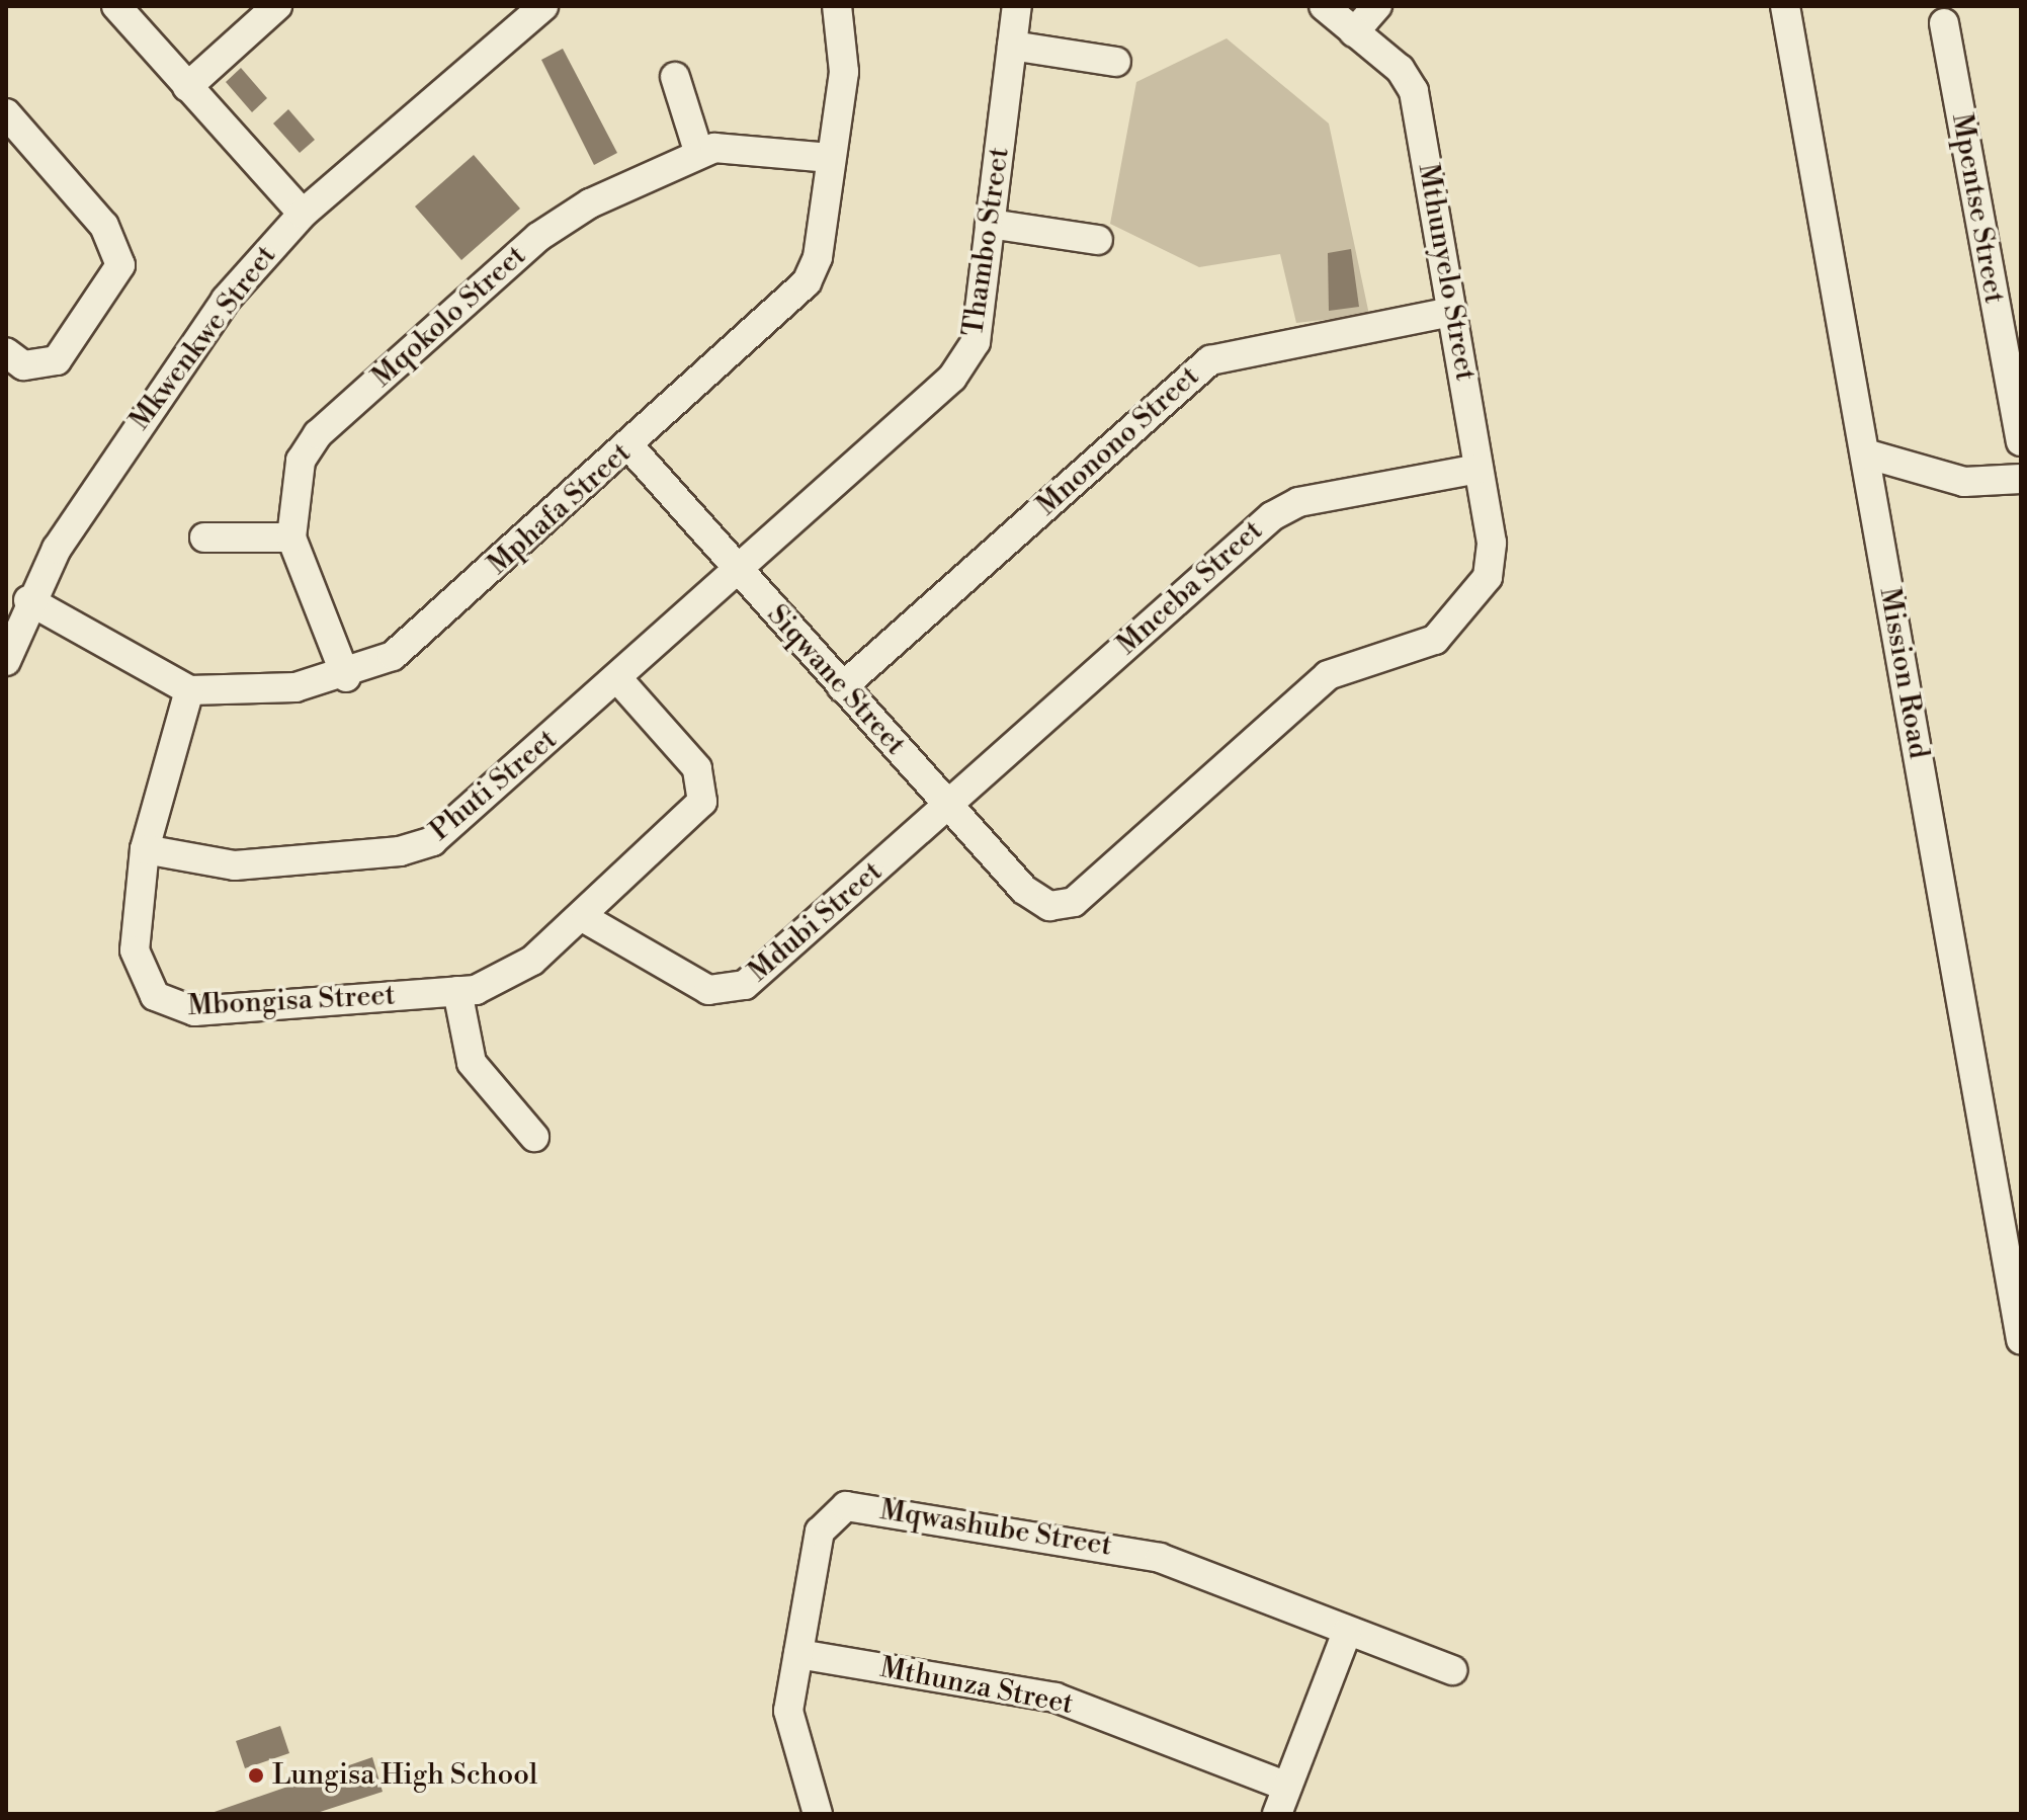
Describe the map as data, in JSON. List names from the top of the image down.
{
  "streets": {
    "street": [
      "Mpentse Street",
      "Thambo Street",
      "Mthunyelo Street",
      "Mqokolo Street",
      "Mkwenkwe Street",
      "Mnonono Street",
      "Mphafa Street",
      "Mnceba Street",
      "Mission Road",
      "Siqwane Street",
      "Phuti Street",
      "Mdubi Street",
      "Mbongisa Street",
      "Mqwashube Street",
      "Mthunza Street"
    ]
  },
  "crossings": [
    ["Thambo Street", "Siqwane Street"],
    ["Thambo Street", "Phuti Street"],
    ["Mthunyelo Street", "Mnonono Street"],
    ["Mthunyelo Street", "Mnceba Street"],
    ["Mthunyelo Street", "Siqwane Street"],
    ["Mqokolo Street", "Mphafa Street"],
    ["Mkwenkwe Street", "Mphafa Street"],
    ["Mnonono Street", "Siqwane Street"],
    ["Mphafa Street", "Siqwane Street"],
    ["Mphafa Street", "Mbongisa Street"],
    ["Mnceba Street", "Siqwane Street"],
    ["Mnceba Street", "Mdubi Street"],
    ["Siqwane Street", "Phuti Street"],
    ["Siqwane Street", "Mdubi Street"],
    ["Phuti Street", "Mbongisa Street"],
    ["Mdubi Street", "Mbongisa Street"],
    ["Mqwashube Street", "Mthunza Street"]
  ],
  "places": ["Lungisa High School"]
}
